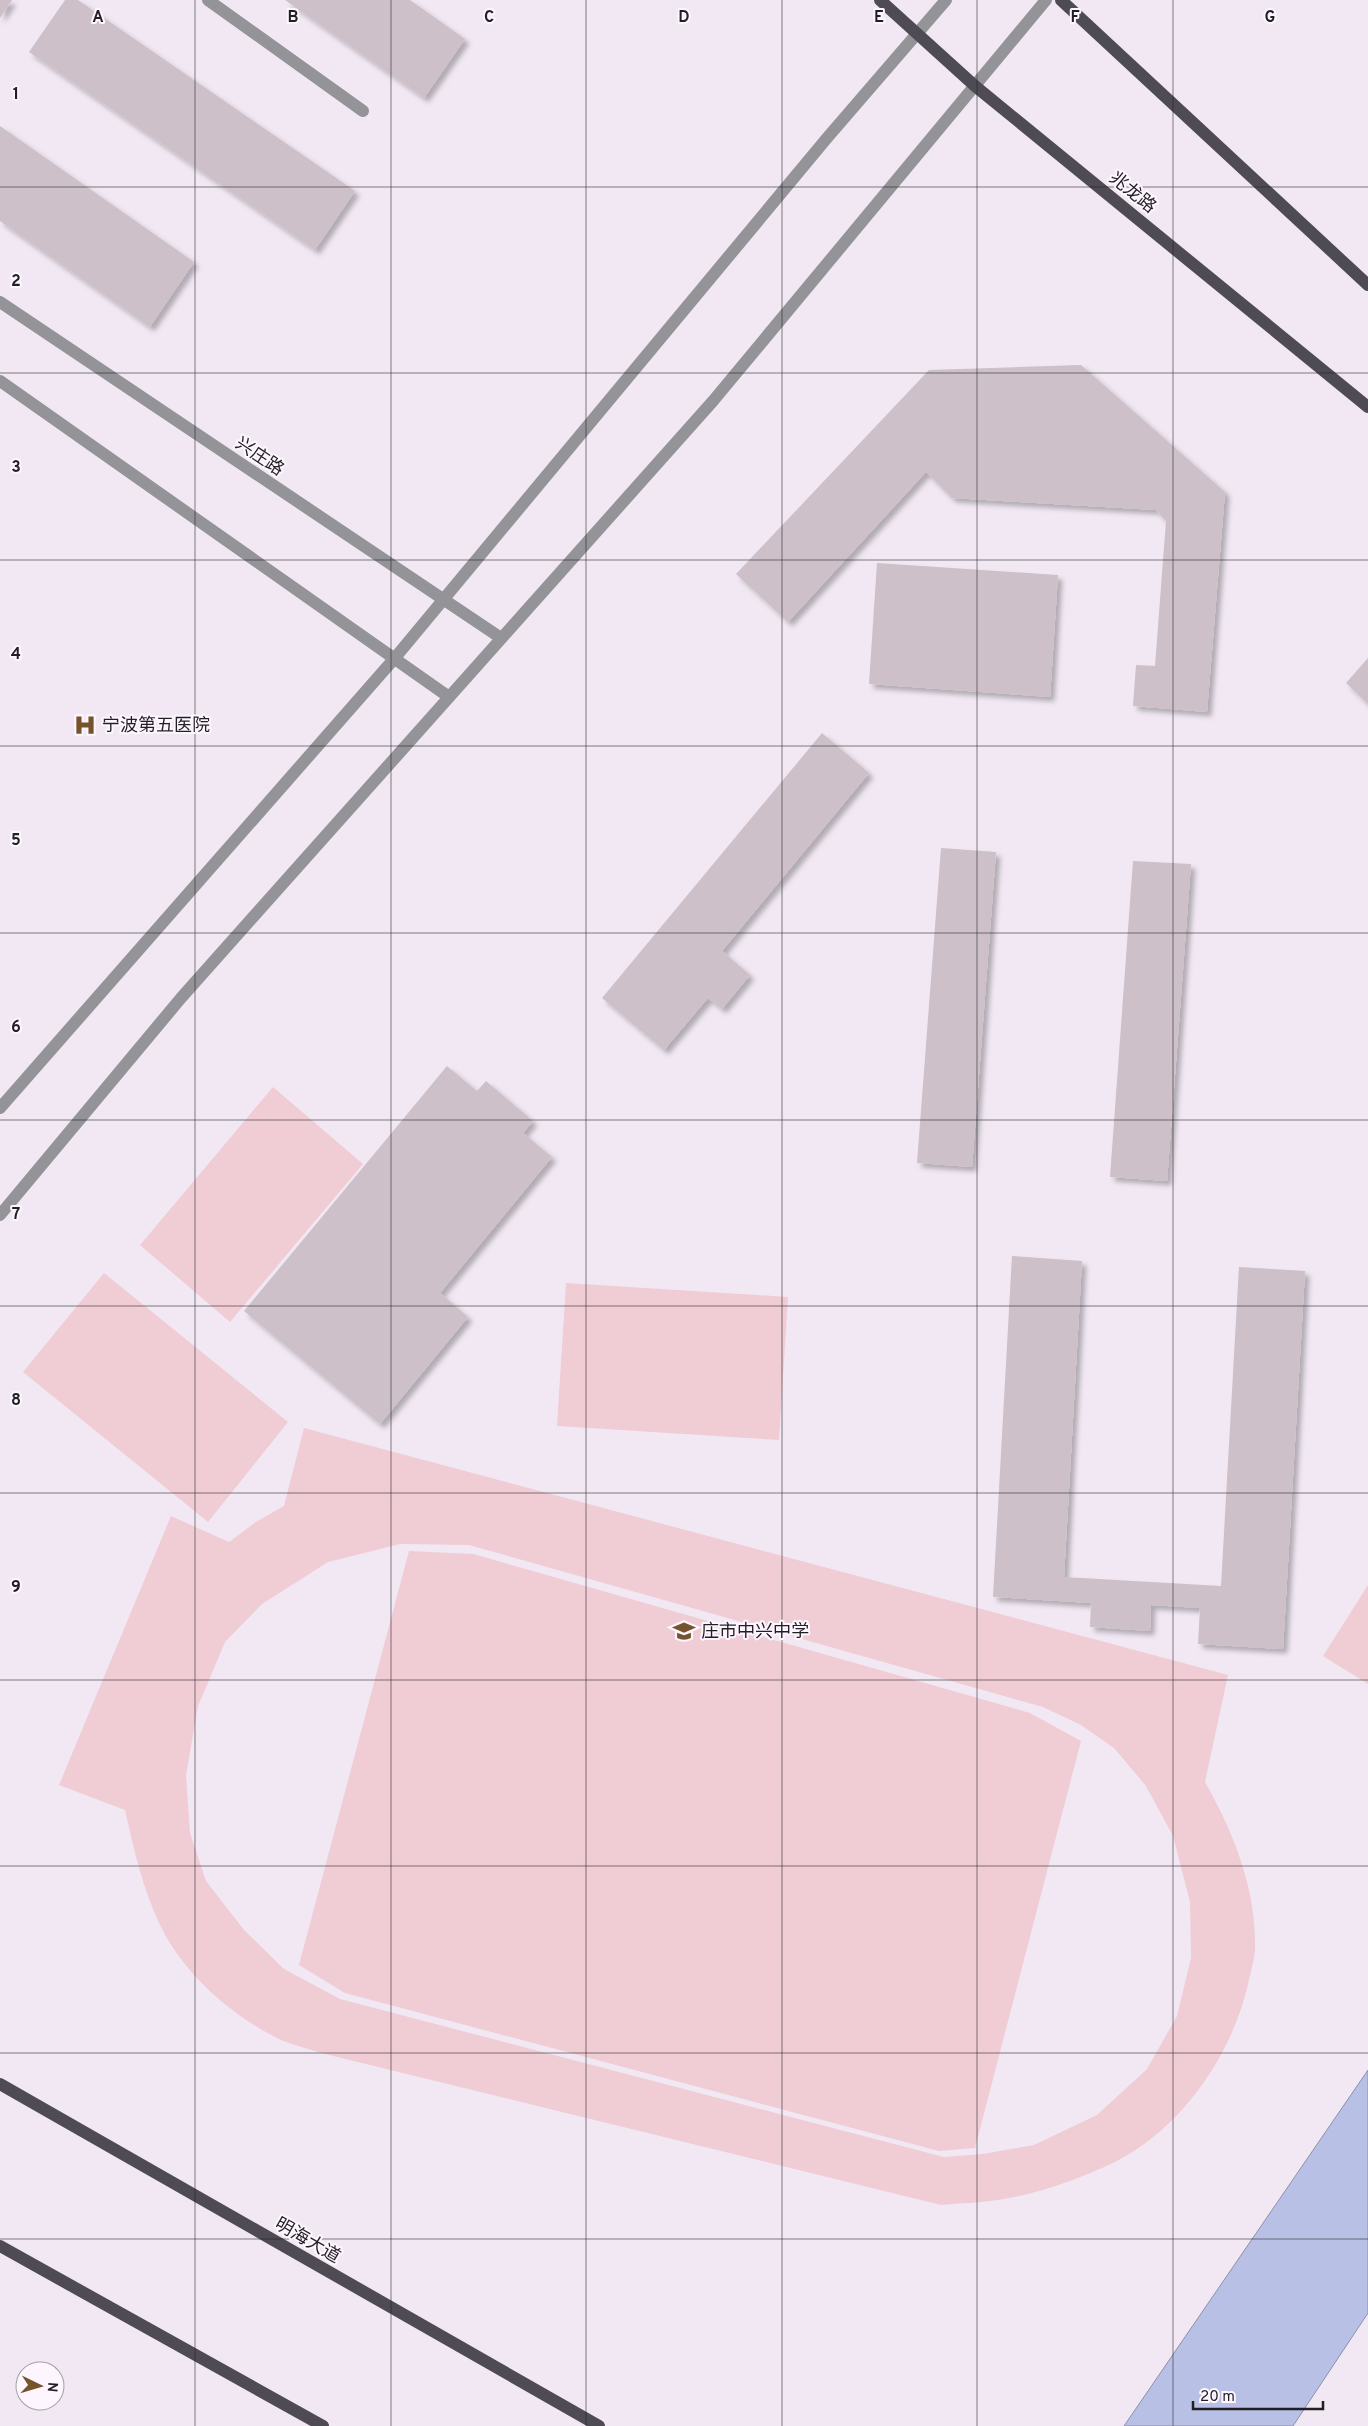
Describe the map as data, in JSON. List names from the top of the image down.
{
  "streets": {
    "main road": ["兆龙路", "明海大道"],
    "street": ["兴庄路"]
  },
  "places": {
    "hospital": ["宁波第五医院"],
    "school or university": ["庄市中兴中学"]
  },
  "scale_bar": "20 m",
  "north": "right",
  "grid": {
    "columns": [
      "A",
      "B",
      "C",
      "D",
      "E",
      "F",
      "G"
    ],
    "rows": [
      "1",
      "2",
      "3",
      "4",
      "5",
      "6",
      "7",
      "8",
      "9"
    ]
  }
}
